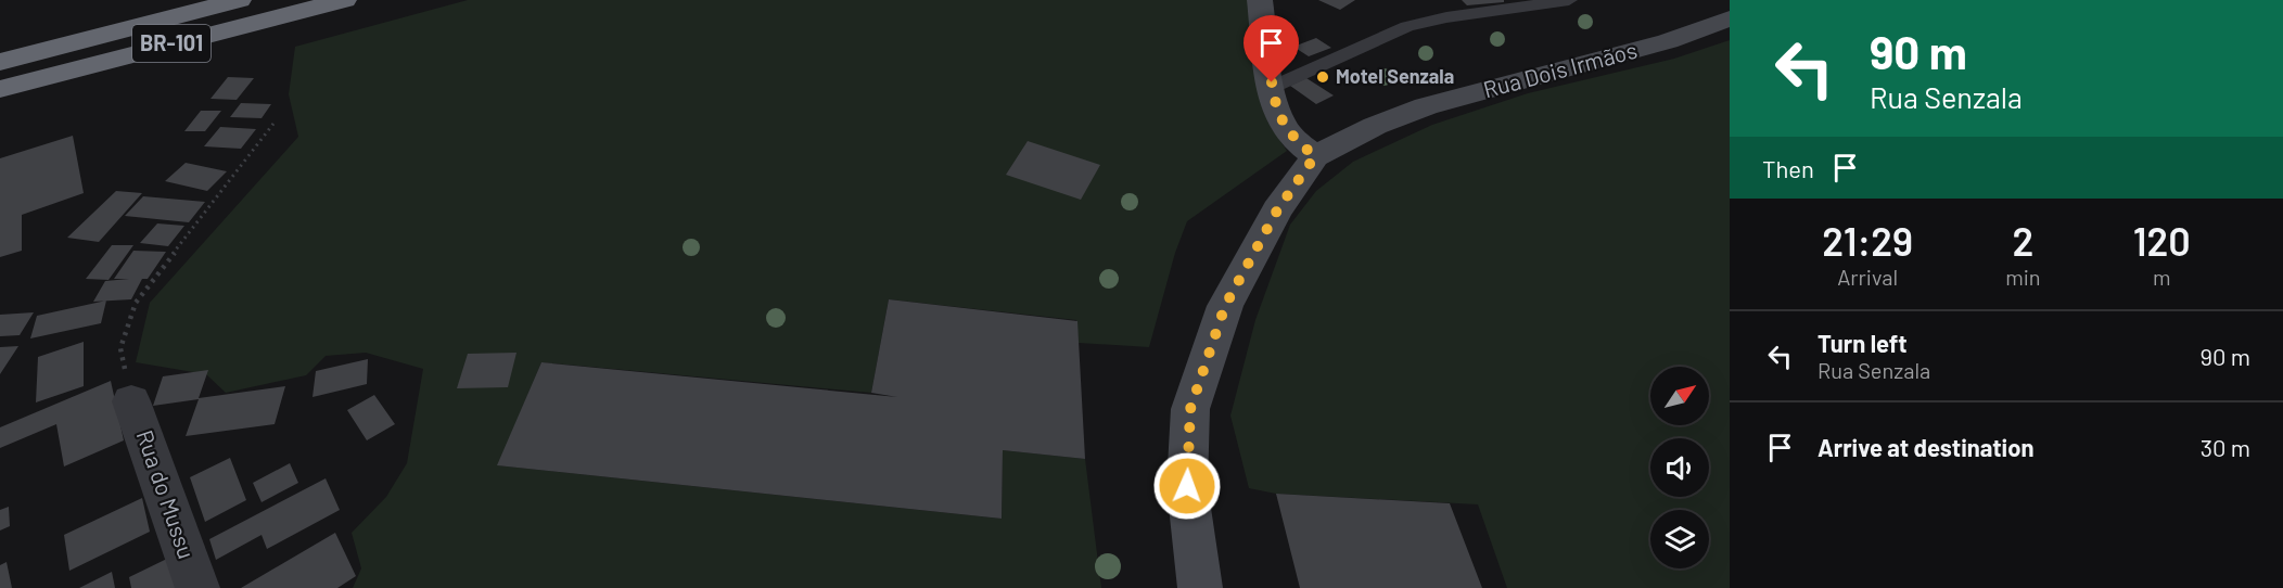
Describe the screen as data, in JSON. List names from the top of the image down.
{
  "streets": {
    "highway": ["BR-101"],
    "main road": ["Rua Dois Irmãos"],
    "street": ["Rua do Mussu"]
  },
  "places": ["Motel Senzala"],
  "north": "top right",
  "page": {
    "turn": ["90 m", "Rua Senzala"],
    "then": "Then",
    "eta": [
      "21:29",
      "Arrival",
      "2",
      "min",
      "120",
      "m"
    ],
    "list": [
      {
        "name": "Turn left",
        "note": "Rua Senzala",
        "value": "90 m"
      },
      {
        "name": "Arrive at destination",
        "value": "30 m"
      }
    ]
  }
}
